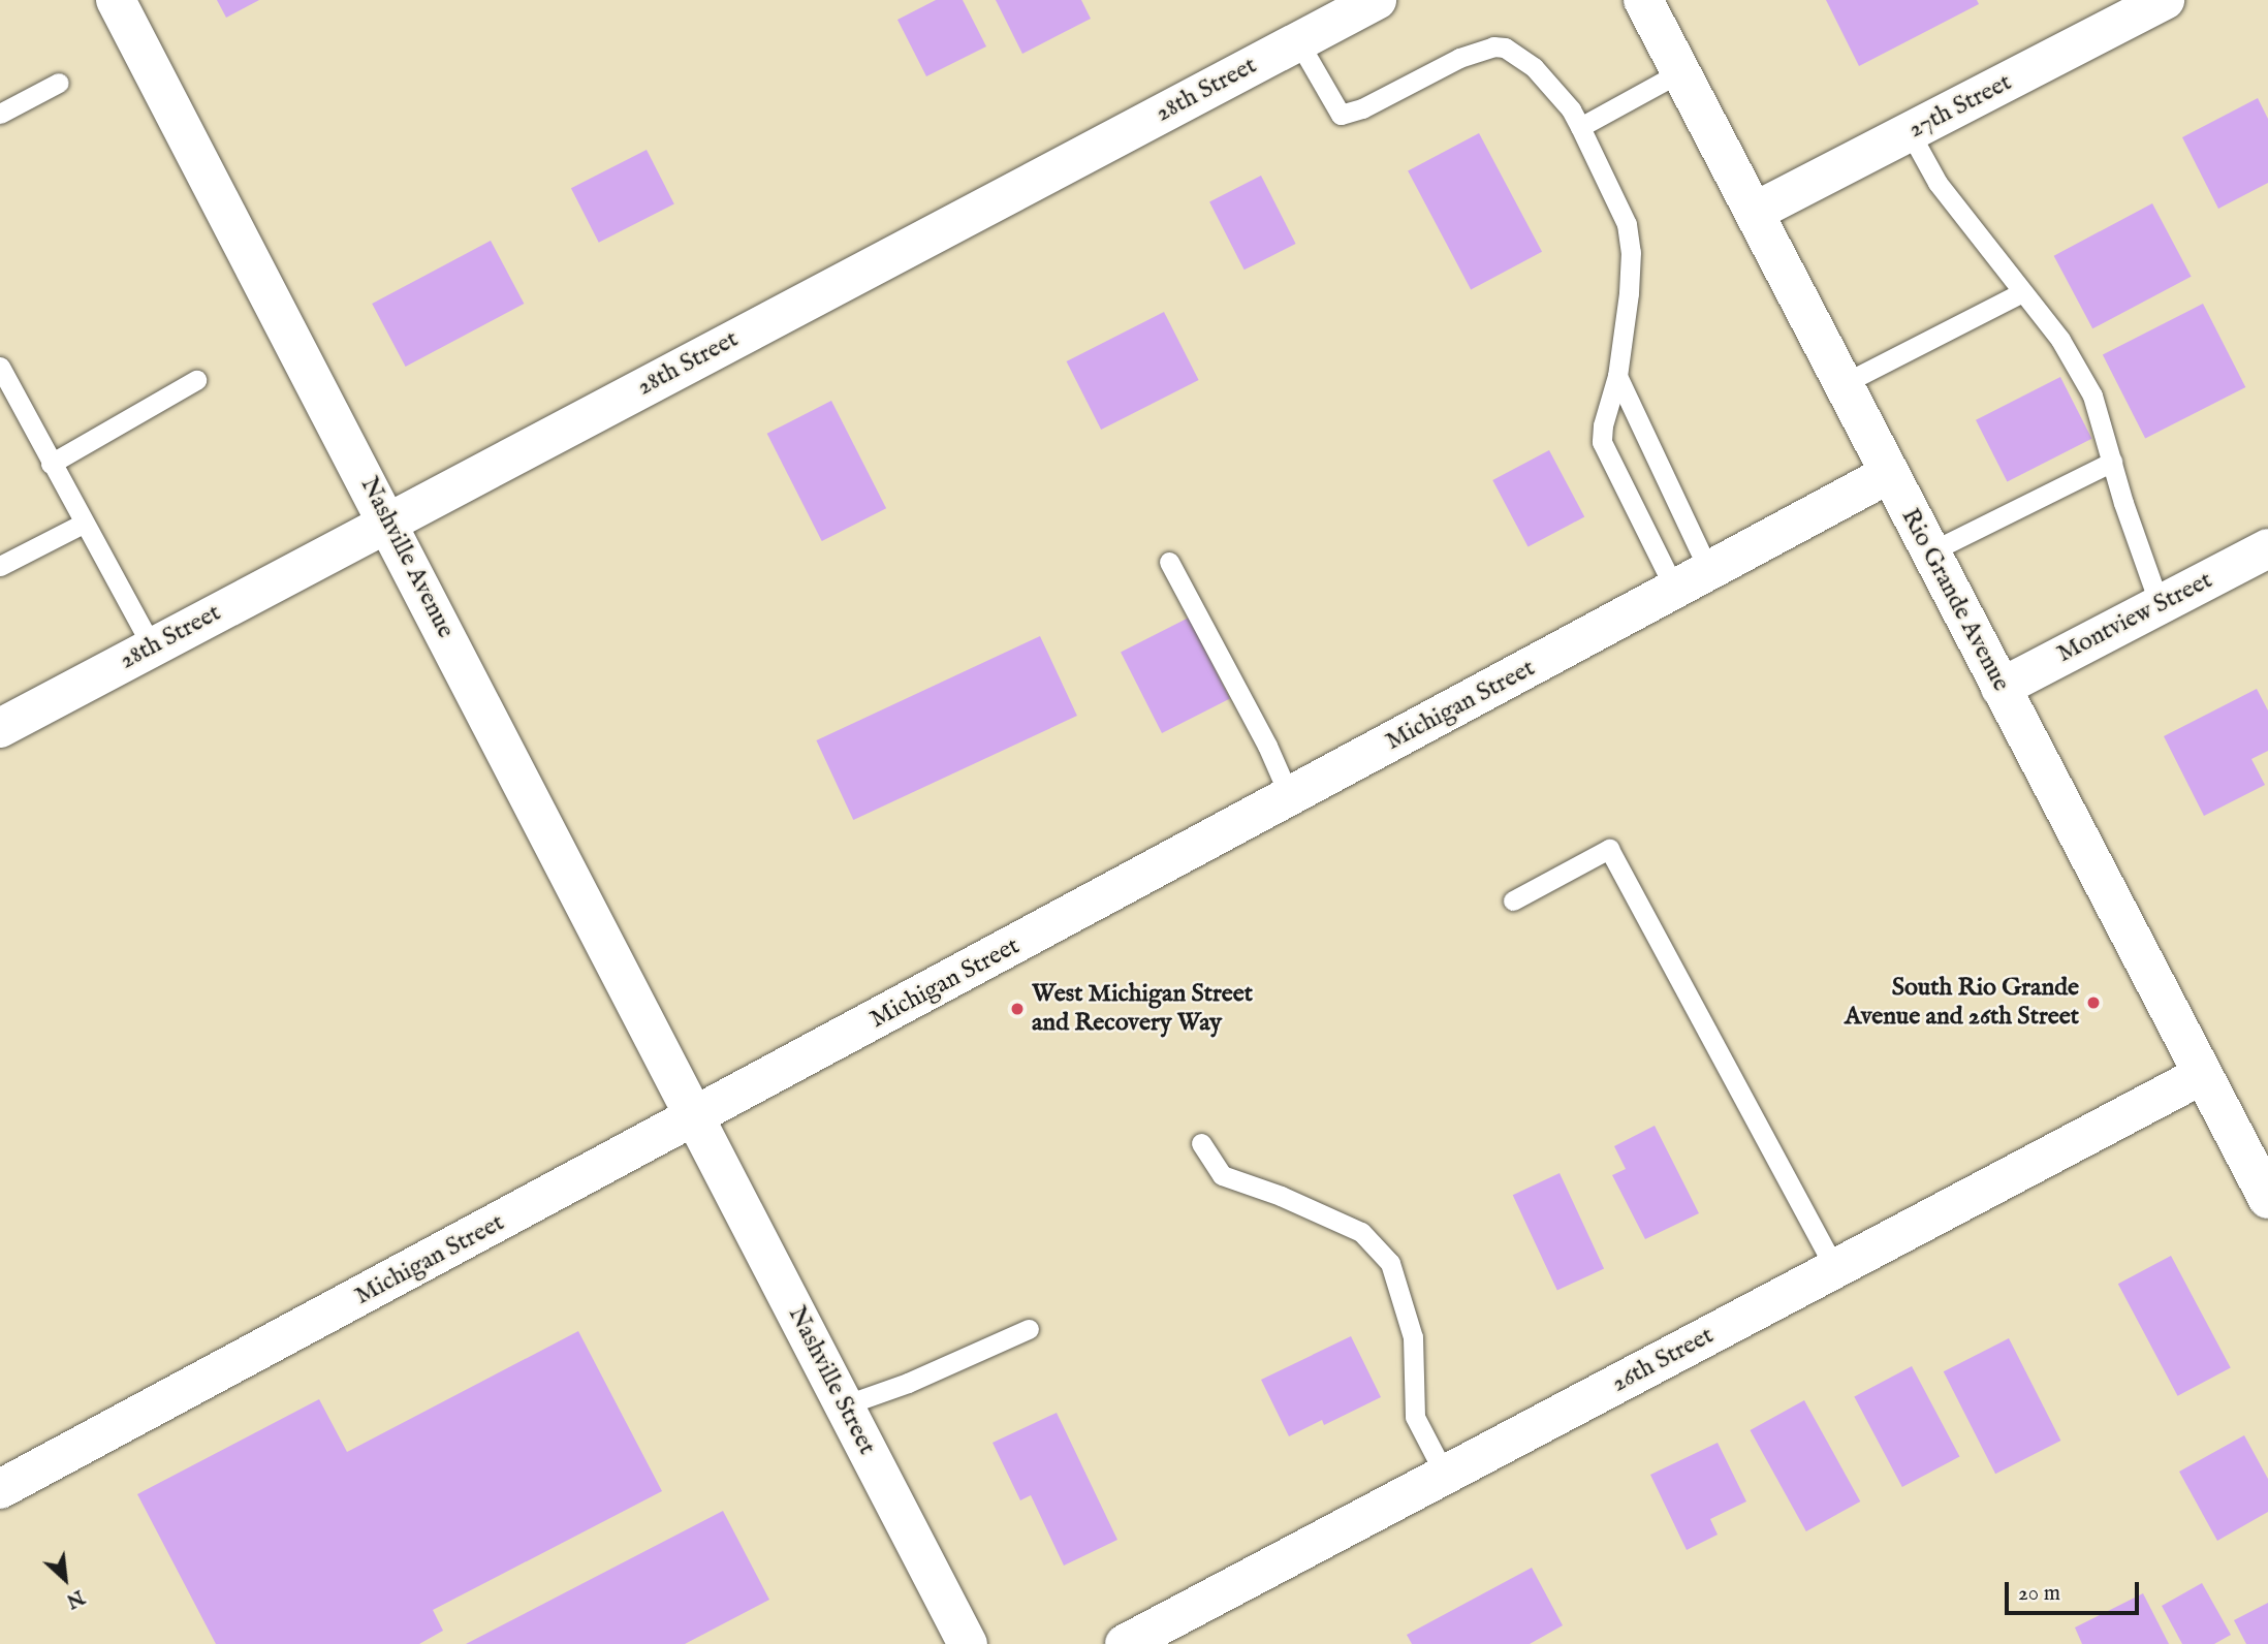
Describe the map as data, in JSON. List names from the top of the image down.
{
  "streets": {
    "street": [
      "28th Street",
      "27th Street",
      "Nashville Avenue",
      "Rio Grande Avenue",
      "Montview Street",
      "Michigan Street",
      "26th Street",
      "Nashville Street"
    ]
  },
  "crossings": [
    ["28th Street", "Nashville Avenue"],
    ["27th Street", "Rio Grande Avenue"],
    ["Nashville Avenue", "Michigan Street"],
    ["Nashville Avenue", "Nashville Street"],
    ["Rio Grande Avenue", "Montview Street"],
    ["Rio Grande Avenue", "Michigan Street"],
    ["Rio Grande Avenue", "26th Street"],
    ["Michigan Street", "Nashville Street"]
  ],
  "places": ["South Rio Grande Avenue and 26th Street", "West Michigan Street and Recovery Way"],
  "scale_bar": "20 m",
  "north": "bottom right"
}
